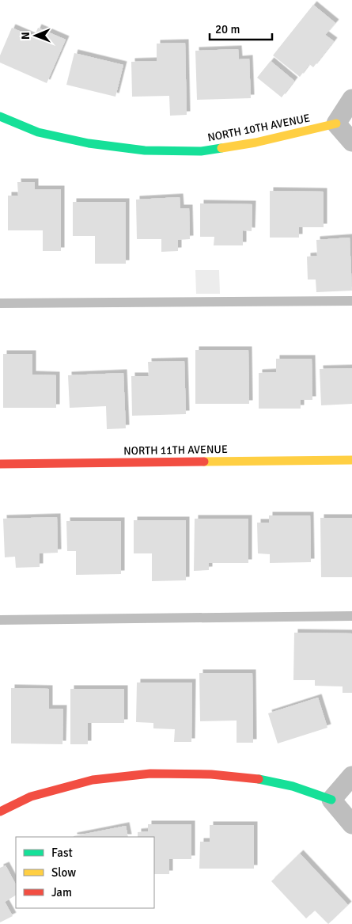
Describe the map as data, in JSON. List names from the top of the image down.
{
  "streets": {
    "street": ["NORTH 10TH AVENUE", "NORTH 11TH AVENUE"]
  },
  "legend": ["Fast", "Slow", "Jam"],
  "scale_bar": "20 m",
  "north": "left"
}
